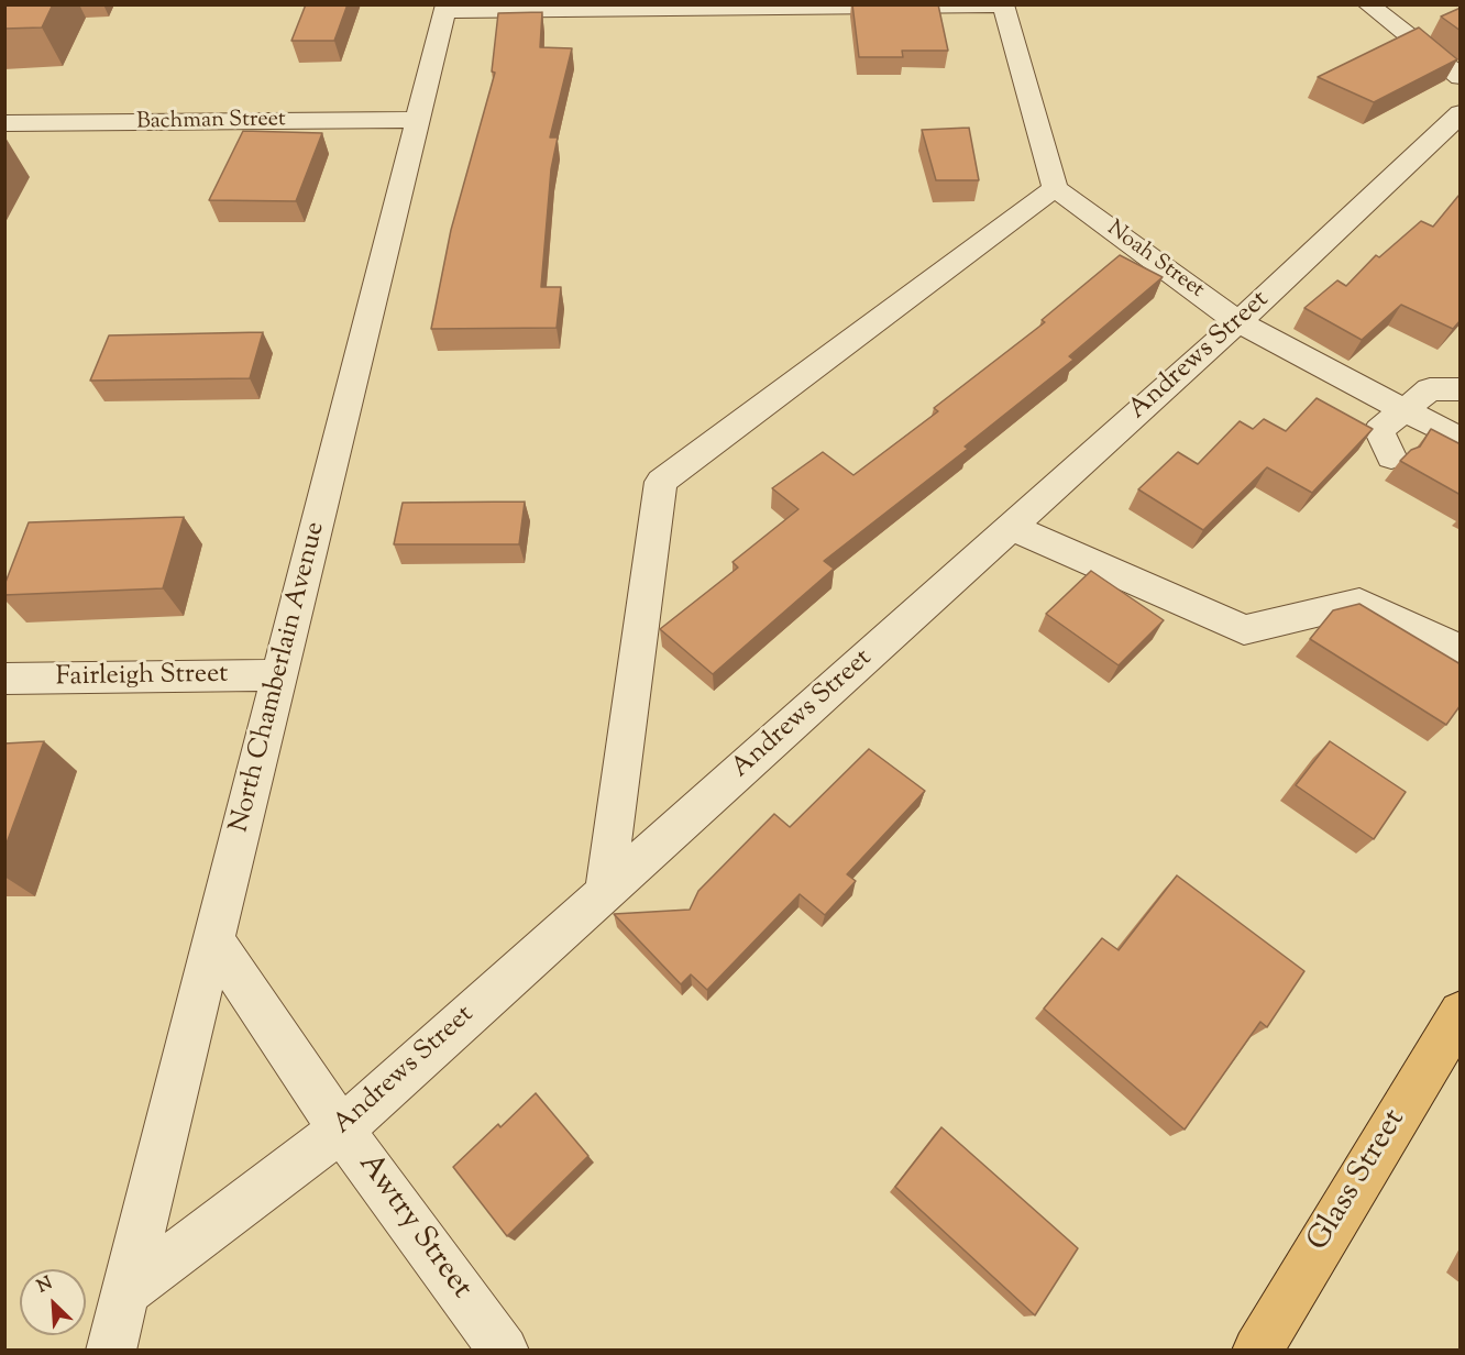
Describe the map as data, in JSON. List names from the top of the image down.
{
  "streets": {
    "main road": ["Glass Street"],
    "street": [
      "Bachman Street",
      "Noah Street",
      "Andrews Street",
      "Fairleigh Street",
      "North Chamberlain Avenue",
      "Awtry Street"
    ]
  },
  "crossings": [
    ["Bachman Street", "North Chamberlain Avenue"],
    ["Noah Street", "Andrews Street"],
    ["Andrews Street", "North Chamberlain Avenue"],
    ["Andrews Street", "Awtry Street"],
    ["Fairleigh Street", "North Chamberlain Avenue"],
    ["North Chamberlain Avenue", "Awtry Street"]
  ],
  "north": "top left"
}
